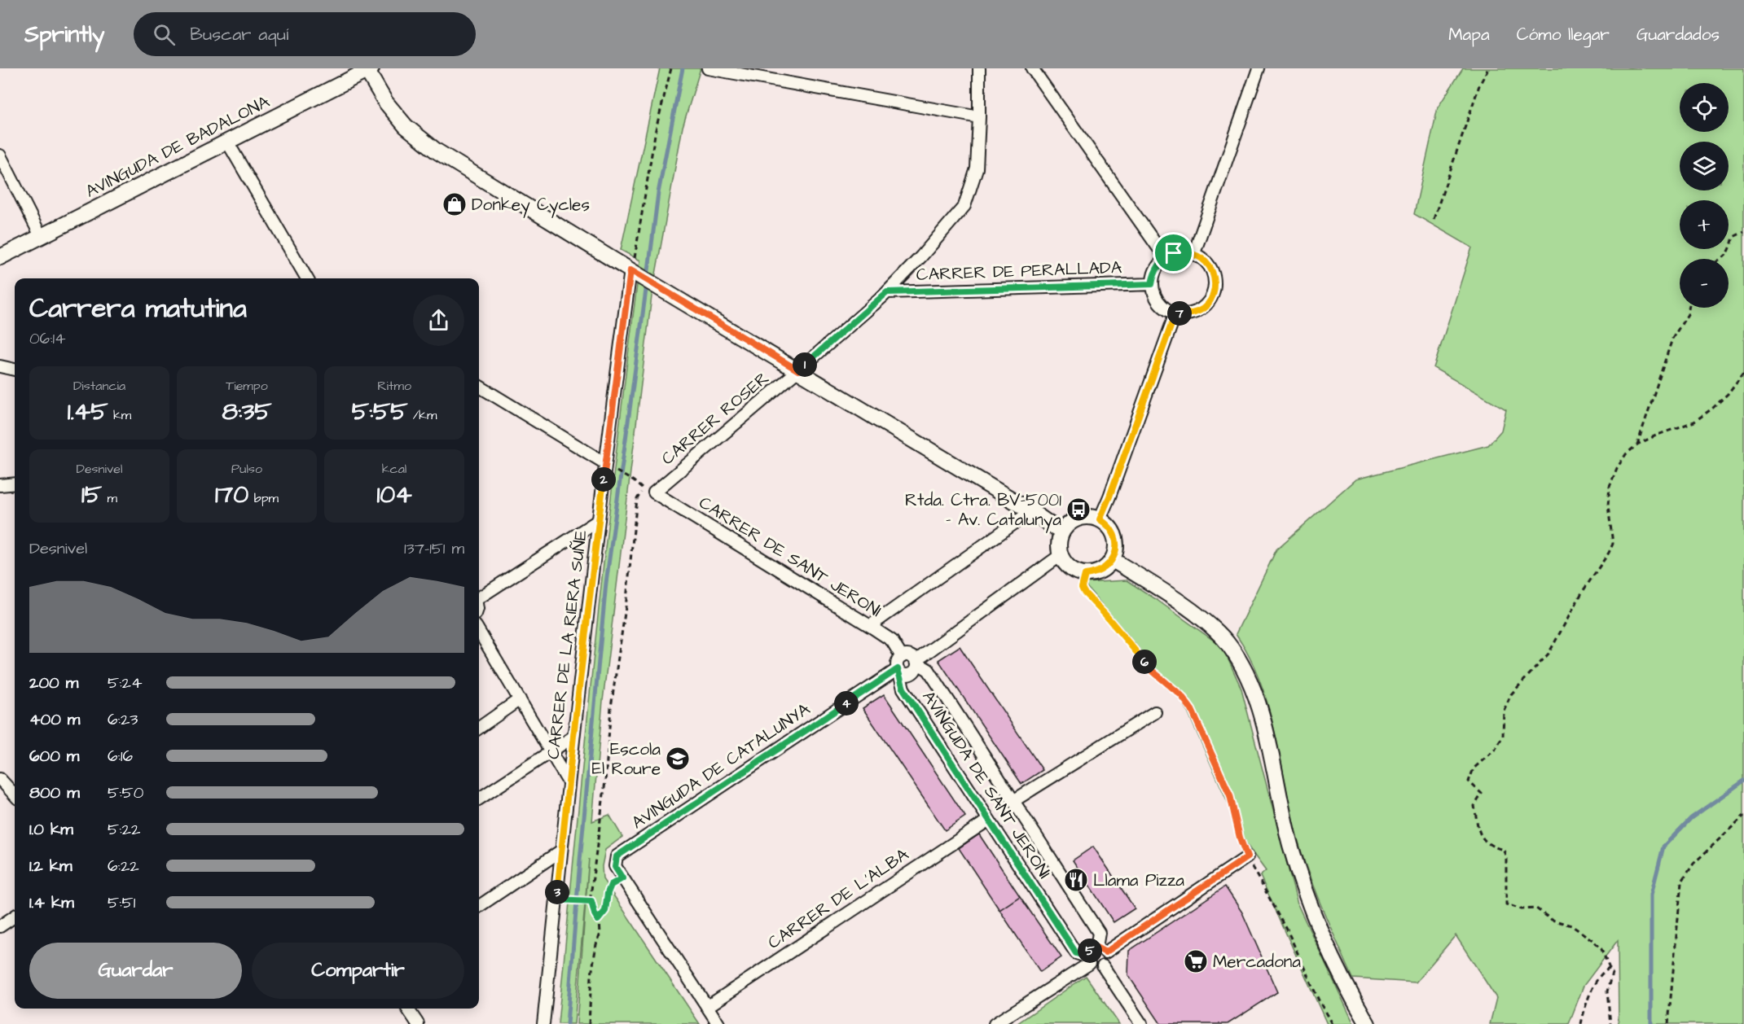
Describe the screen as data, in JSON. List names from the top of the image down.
{
  "streets": {
    "street": [
      "AVINGUDA DE BADALONA",
      "CARRER DE PERALLADA",
      "CARRER ROSER",
      "CARRER DE SANT JERONI",
      "CARRER DE LA RIERA SUÑE",
      "AVINGUDA DE CATALUNYA",
      "AVINGUDA DE SANT JERONI",
      "CARRER DE L'ALBA"
    ]
  },
  "crossings": [
    ["CARRER DE PERALLADA", "CARRER ROSER"],
    ["CARRER ROSER", "CARRER DE SANT JERONI"],
    ["CARRER DE SANT JERONI", "AVINGUDA DE CATALUNYA"],
    ["CARRER DE SANT JERONI", "AVINGUDA DE SANT JERONI"],
    ["AVINGUDA DE CATALUNYA", "AVINGUDA DE SANT JERONI"],
    ["AVINGUDA DE SANT JERONI", "CARRER DE L'ALBA"]
  ],
  "places": {
    "shop": ["Donkey Cycles"],
    "bus stop": ["Rtda. Ctra. BV-5001 - Av. Catalunya"],
    "school or university": ["Escola El Roure"],
    "restaurant": ["Llama Pizza"],
    "supermarket": ["Mercadona"]
  },
  "page": {
    "header": "Sprintly",
    "search": "Buscar aquí",
    "nav": ["Mapa", "Cómo llegar", "Guardados"],
    "map_buttons": ["+", "−"],
    "heading": ["Carrera matutina", "06:14"],
    "pins": [
      "7",
      "1",
      "2",
      "6",
      "4",
      "3",
      "5"
    ],
    "stats": [
      ["Distancia", "1.45 km"],
      ["Tiempo", "8:35"],
      ["Ritmo", "5:55 /km"],
      ["Desnivel", "15 m"],
      ["Pulso", "170 bpm"],
      ["kcal", "104"]
    ],
    "chart": ["Desnivel", "137–151 m"],
    "list": [
      {
        "name": "200 m",
        "note": "5:24"
      },
      {
        "name": "400 m",
        "note": "6:23"
      },
      {
        "name": "600 m",
        "note": "6:16"
      },
      {
        "name": "800 m",
        "note": "5:50"
      },
      {
        "name": "1.0 km",
        "note": "5:22"
      },
      {
        "name": "1.2 km",
        "note": "6:22"
      },
      {
        "name": "1.4 km",
        "note": "5:51"
      }
    ],
    "buttons": ["Guardar", "Compartir"]
  }
}
